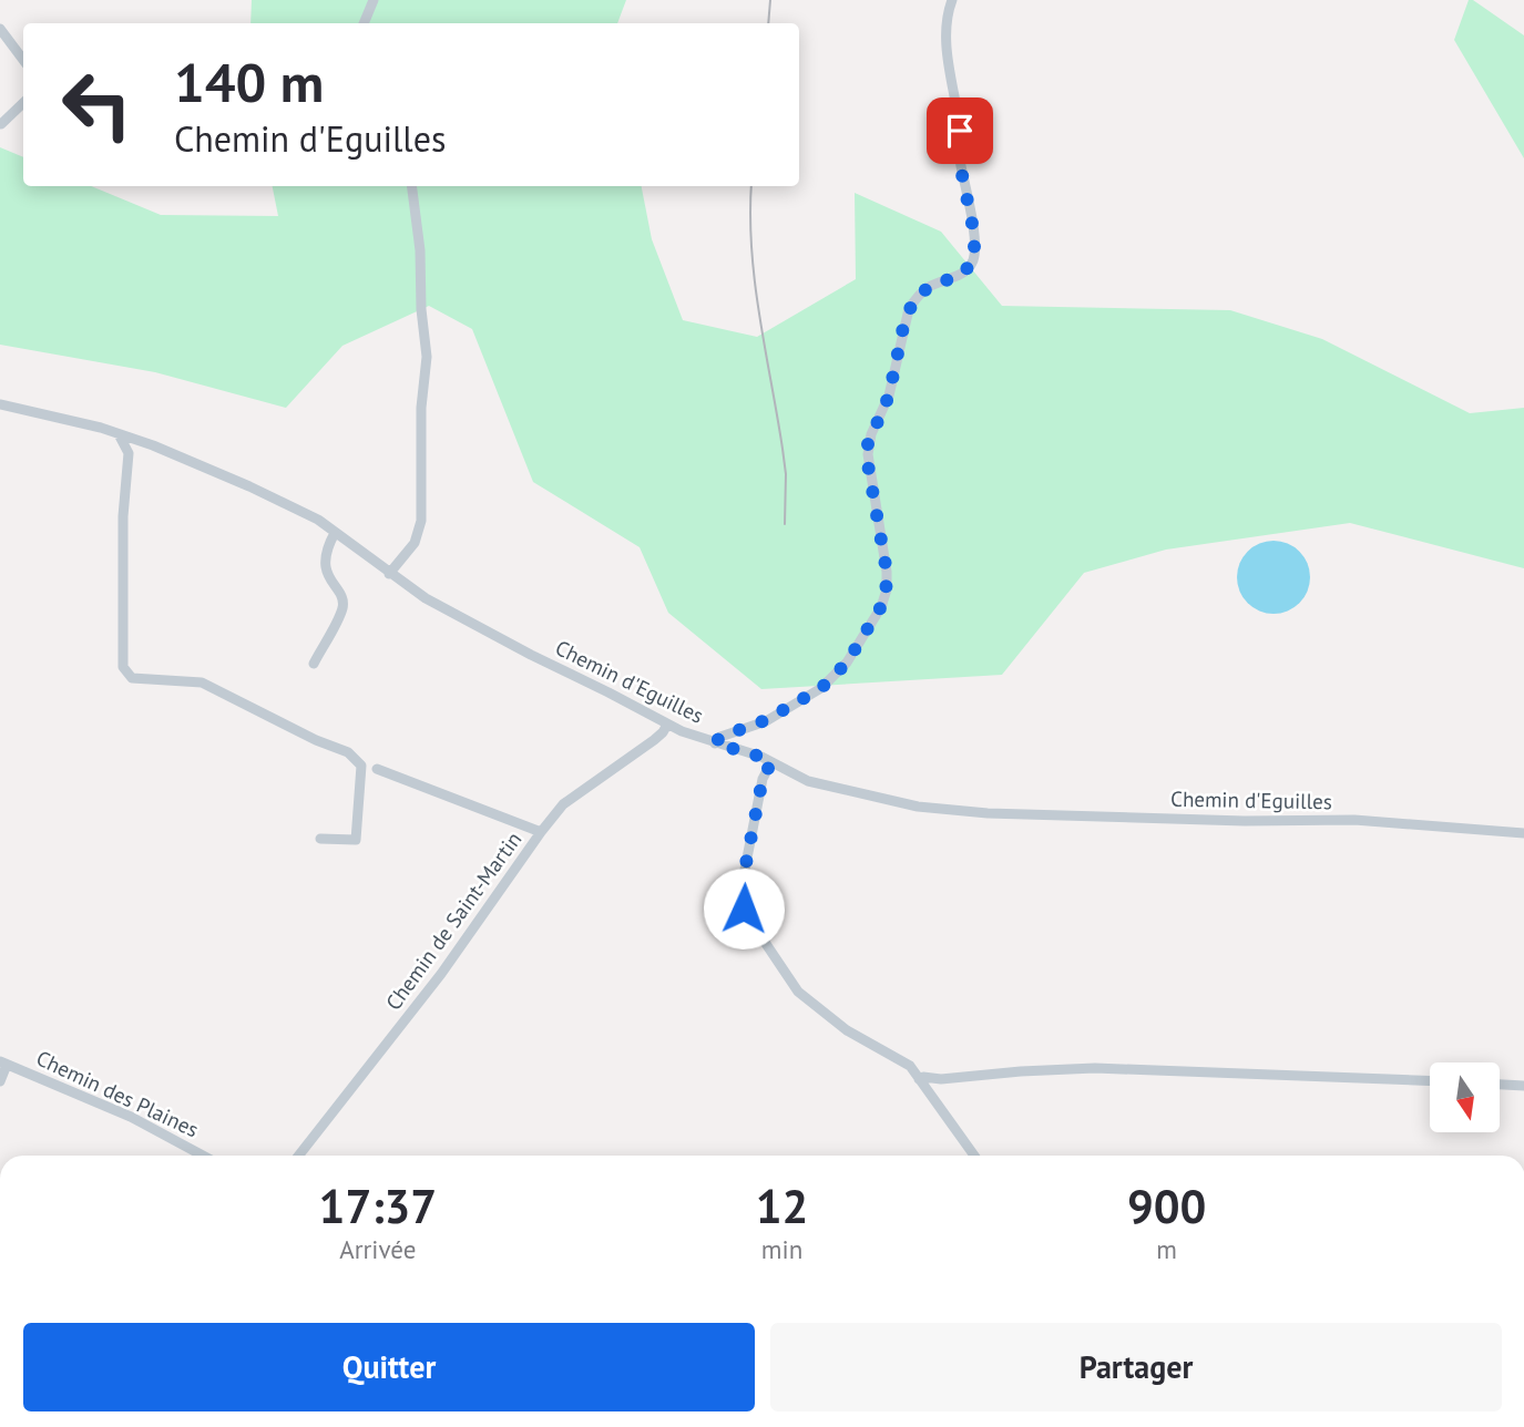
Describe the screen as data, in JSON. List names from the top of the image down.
{
  "streets": {
    "street": ["Chemin d'Eguilles", "Chemin de Saint-Martin", "Chemin des Plaines"]
  },
  "crossings": [
    ["Chemin d'Eguilles", "Chemin de Saint-Martin"]
  ],
  "north": "bottom",
  "page": {
    "turn": ["140 m", "Chemin d'Eguilles"],
    "eta": [
      "17:37",
      "Arrivée",
      "12",
      "min",
      "900",
      "m"
    ],
    "buttons": ["Quitter", "Partager"]
  }
}
